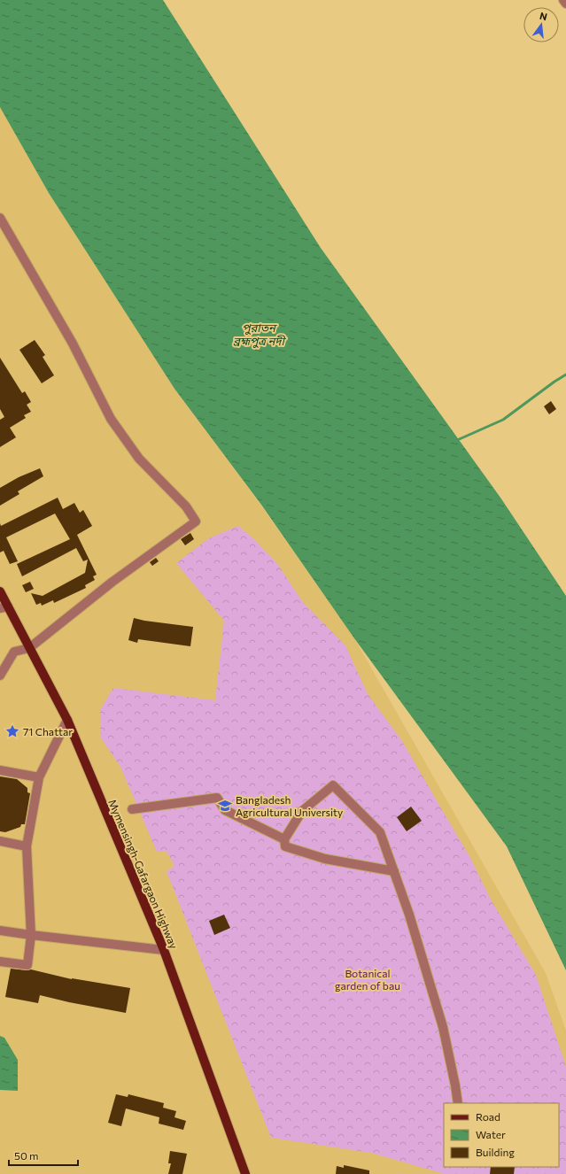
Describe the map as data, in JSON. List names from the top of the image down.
{
  "streets": {
    "main road": ["Mymensingh-Gafargaon Highway"]
  },
  "water": ["পুরাতন ব্রহ্মপুত্র নদী"],
  "parks": ["Botanical garden of bau"],
  "places": {
    "place": ["71 Chattar"],
    "school or university": ["Bangladesh Agricultural University"]
  },
  "legend": ["Road", "Water", "Building"],
  "scale_bar": "50 m",
  "north": "top"
}
